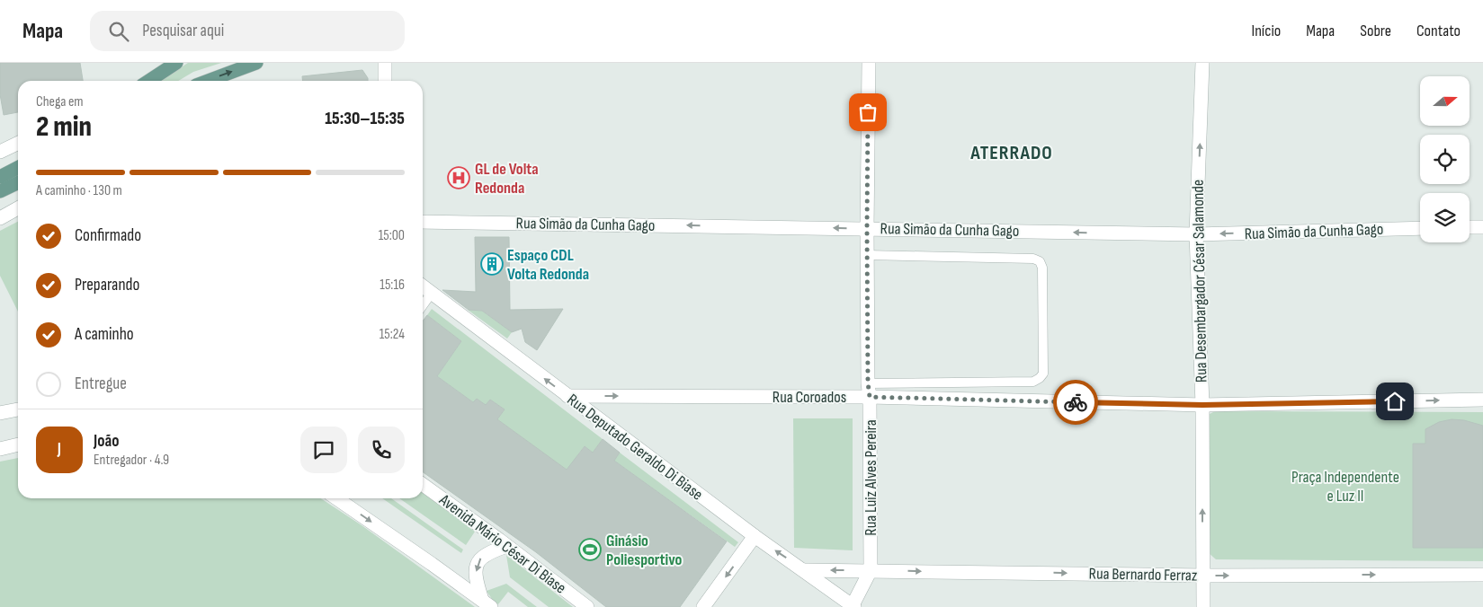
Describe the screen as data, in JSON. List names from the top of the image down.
{
  "streets": {
    "street": [
      "Rua Simão da Cunha Gago",
      "Rua Desembargador César Salamonde",
      "Rua Coroados",
      "Rua Deputado Geraldo Di Biase",
      "Rua Luiz Alves Pereira",
      "Avenida Mário César Di Biase",
      "Rua Bernardo Ferraz"
    ]
  },
  "crossings": [
    ["Rua Simão da Cunha Gago", "Rua Desembargador César Salamonde"],
    ["Rua Simão da Cunha Gago", "Rua Luiz Alves Pereira"],
    ["Rua Desembargador César Salamonde", "Rua Coroados"],
    ["Rua Desembargador César Salamonde", "Rua Bernardo Ferraz"],
    ["Rua Coroados", "Rua Deputado Geraldo Di Biase"],
    ["Rua Coroados", "Rua Luiz Alves Pereira"],
    ["Rua Deputado Geraldo Di Biase", "Rua Bernardo Ferraz"],
    ["Rua Luiz Alves Pereira", "Rua Bernardo Ferraz"]
  ],
  "one_way": [
    "Rua Simão da Cunha Gago",
    "Rua Desembargador César Salamonde",
    "Rua Coroados",
    "Rua Deputado Geraldo Di Biase",
    "Rua Bernardo Ferraz"
  ],
  "districts": ["ATERRADO"],
  "parks": ["Praça Independente e Luz II"],
  "places": {
    "hospital": ["GL de Volta Redonda"],
    "building": ["Espaço CDL Volta Redonda"],
    "sports": ["Ginásio Poliesportivo"]
  },
  "north": "right",
  "page": {
    "header": "Mapa",
    "search": "Pesquisar aqui",
    "nav": [
      "Início",
      "Mapa",
      "Sobre",
      "Contato"
    ],
    "heading": ["2 min", "Chega em", "15:30–15:35"],
    "panel": ["João", "Entregador · 4.9"],
    "bar": "A caminho · 130 m",
    "list": [
      ["Confirmado", "15:00"],
      ["Preparando", "15:16"],
      ["A caminho", "15:24"],
      "Entregue"
    ],
    "round": "J"
  }
}
